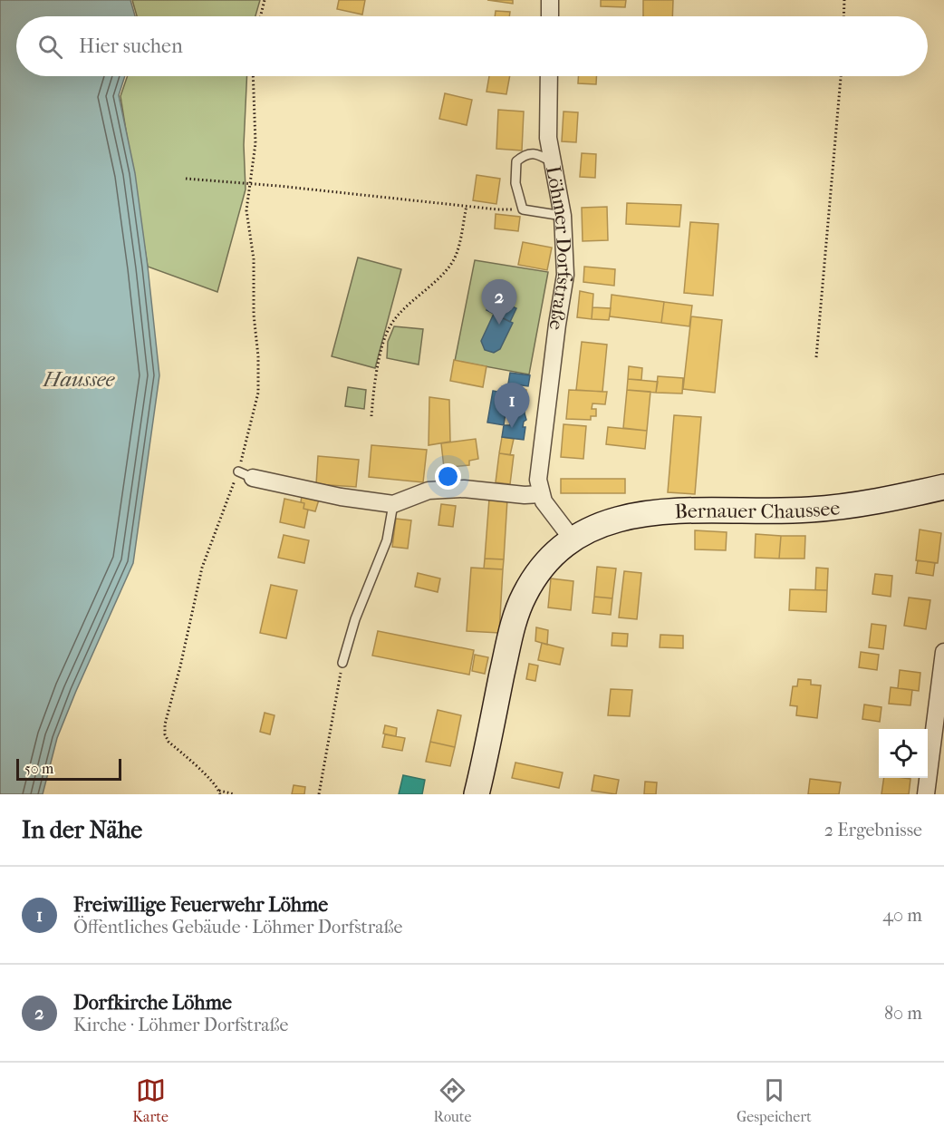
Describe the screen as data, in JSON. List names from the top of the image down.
{
  "streets": {
    "main road": ["Bernauer Chaussee"],
    "street": ["Löhmer Dorfstraße"]
  },
  "crossings": [
    ["Löhmer Dorfstraße", "Bernauer Chaussee"]
  ],
  "water": ["Haussee"],
  "scale_bar": "50 m",
  "page": {
    "search": "Hier suchen",
    "pins": ["2", "1"],
    "scale": "50 m",
    "heading": ["In der Nähe", "2 Ergebnisse"],
    "list": [
      {
        "mark": "1",
        "name": "Freiwillige Feuerwehr Löhme",
        "note": "Öffentliches Gebäude · Löhmer Dorfstraße",
        "value": "40 m"
      },
      {
        "mark": "2",
        "name": "Dorfkirche Löhme",
        "note": "Kirche · Löhmer Dorfstraße",
        "value": "80 m"
      }
    ],
    "nav": ["Karte", "Route", "Gespeichert"]
  }
}
